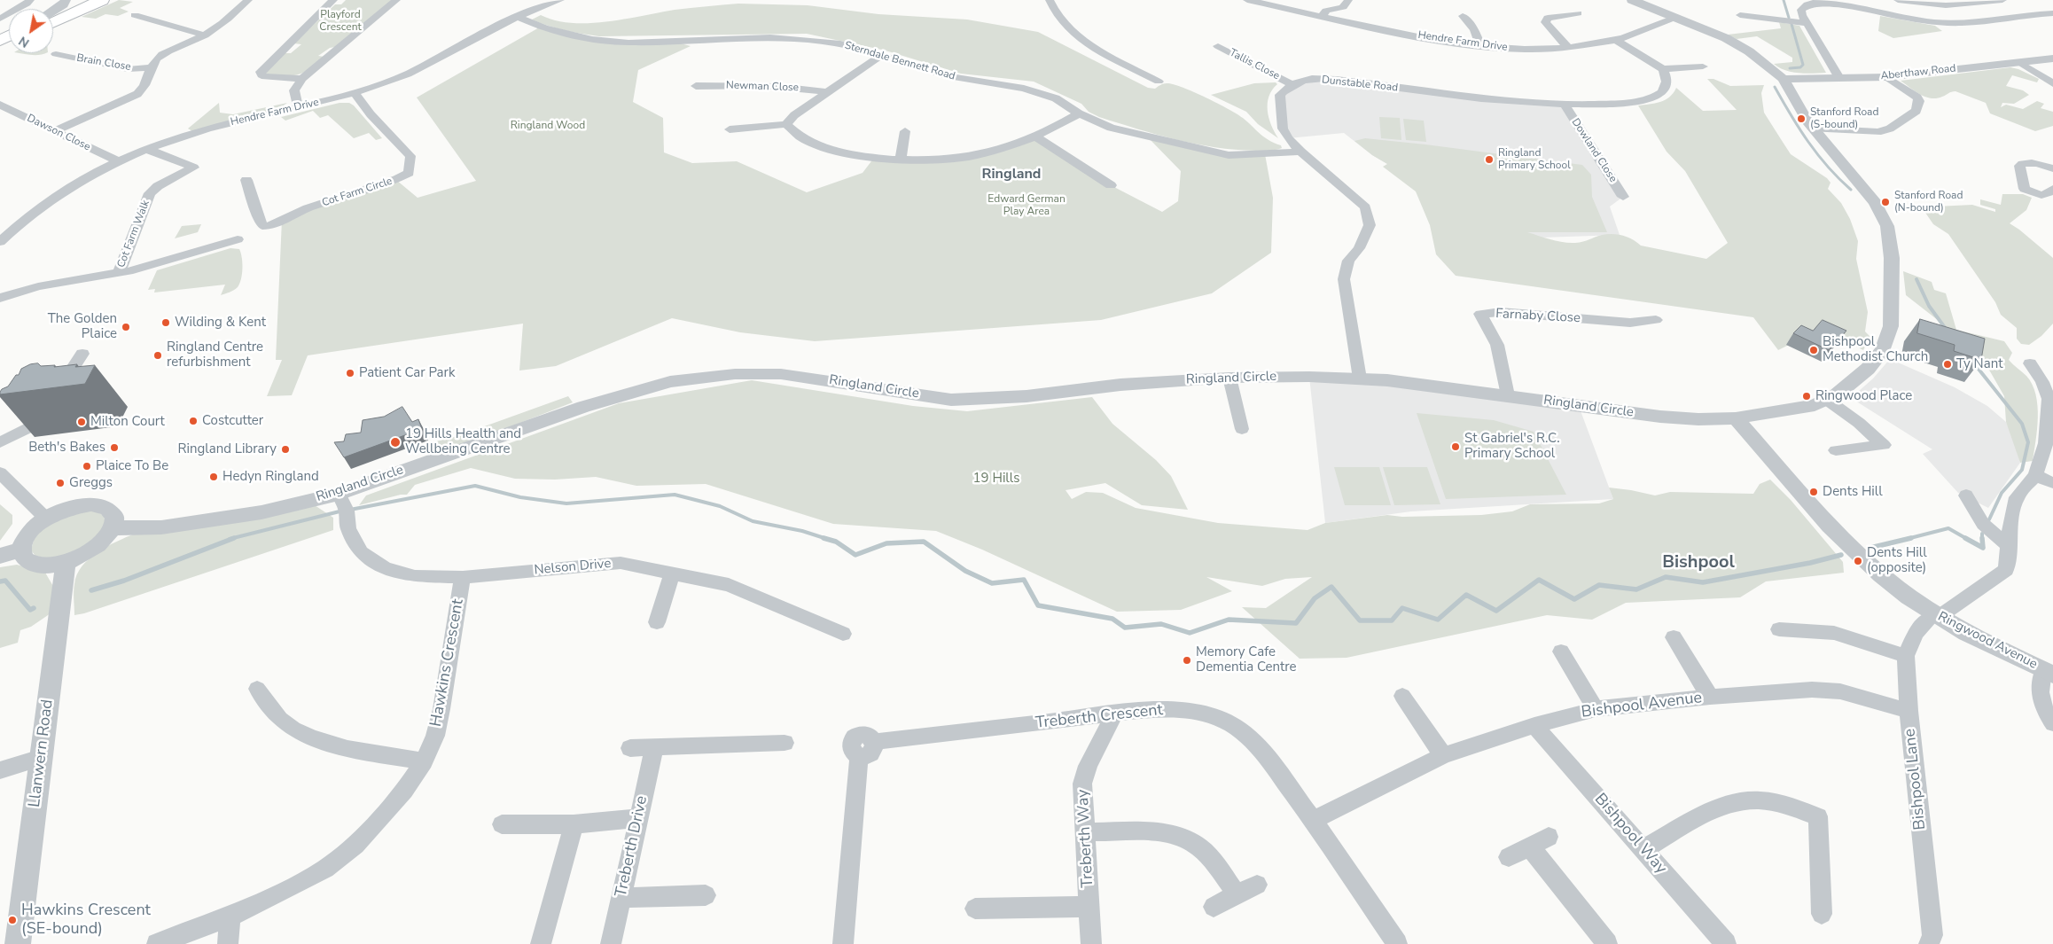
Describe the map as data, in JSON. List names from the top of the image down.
{
  "streets": {
    "street": [
      "Hendre Farm Drive",
      "Sterndale Bennett Road",
      "Brain Close",
      "Tallis Close",
      "Aberthaw Road",
      "Dunstable Road",
      "Newman Close",
      "Dawson Close",
      "Dowland Close",
      "Cot Farm Circle",
      "Cot Farm Walk",
      "Farnaby Close",
      "Ringland Circle",
      "Nelson Drive",
      "Ringwood Avenue",
      "Hawkins Crescent",
      "Bishpool Avenue",
      "Treberth Crescent",
      "Llanwern Road",
      "Bishpool Lane",
      "Bishpool Way",
      "Treberth Way",
      "Treberth Drive"
    ]
  },
  "crossings": [
    ["Hendre Farm Drive", "Sterndale Bennett Road"],
    ["Hendre Farm Drive", "Dawson Close"],
    ["Hendre Farm Drive", "Cot Farm Circle"],
    ["Hendre Farm Drive", "Cot Farm Walk"],
    ["Hendre Farm Drive", "Ringland Circle"],
    ["Tallis Close", "Dunstable Road"],
    ["Aberthaw Road", "Ringland Circle"],
    ["Dunstable Road", "Dowland Close"],
    ["Farnaby Close", "Ringland Circle"],
    ["Ringland Circle", "Nelson Drive"],
    ["Ringland Circle", "Ringwood Avenue"],
    ["Nelson Drive", "Hawkins Crescent"],
    ["Ringwood Avenue", "Bishpool Lane"],
    ["Bishpool Avenue", "Treberth Crescent"],
    ["Bishpool Avenue", "Bishpool Lane"],
    ["Bishpool Avenue", "Bishpool Way"],
    ["Treberth Crescent", "Treberth Way"]
  ],
  "districts": ["Ringland", "Bishpool"],
  "parks": [
    "Playford Crescent",
    "Ringland Wood",
    "Edward German Play Area",
    "19 Hills"
  ],
  "places": [
    "Stanford Road (S-bound)",
    "Ringland Primary School",
    "Stanford Road (N-bound)",
    "Wilding & Kent",
    "The Golden Plaice",
    "Bishpool Methodist Church",
    "Ringland Centre refurbishment",
    "Ty Nant",
    "Patient Car Park",
    "Ringwood Place",
    "Costcutter",
    "Milton Court",
    "19 Hills Health and Wellbeing Centre",
    "St Gabriel's R.C. Primary School",
    "Beth's Bakes",
    "Ringland Library",
    "Plaice To Be",
    "Hedyn Ringland",
    "Greggs",
    "Dents Hill",
    "Dents Hill (opposite)",
    "Memory Cafe Dementia Centre",
    "Hawkins Crescent (SE-bound)"
  ],
  "north": "bottom left"
}
